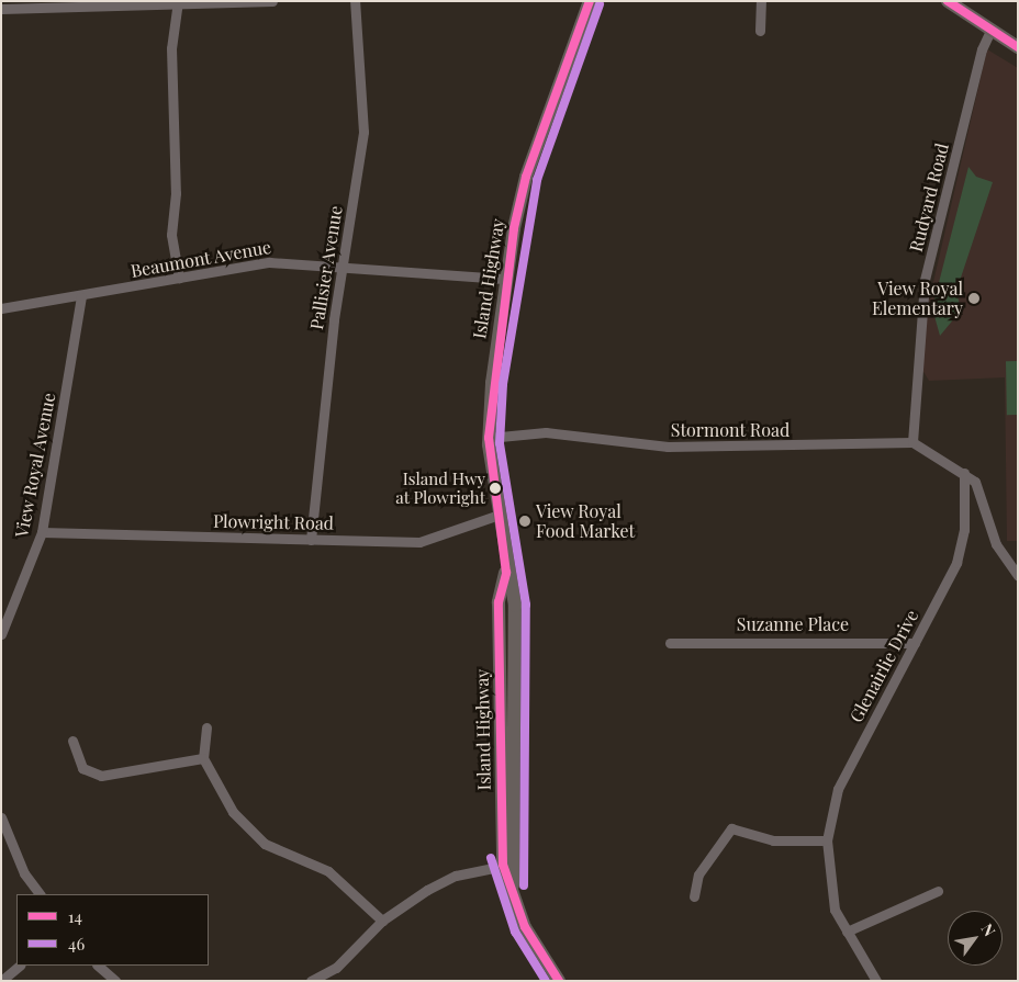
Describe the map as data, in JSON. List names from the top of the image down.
{
  "streets": {
    "main road": ["Island Highway"],
    "street": [
      "Rudyard Road",
      "Beaumont Avenue",
      "Pallisier Avenue",
      "Stormont Road",
      "View Royal Avenue",
      "Plowright Road",
      "Suzanne Place",
      "Glenairlie Drive"
    ]
  },
  "crossings": [
    ["Rudyard Road", "Stormont Road"],
    ["Beaumont Avenue", "Pallisier Avenue"],
    ["Beaumont Avenue", "Island Highway"],
    ["Beaumont Avenue", "View Royal Avenue"],
    ["Pallisier Avenue", "Plowright Road"],
    ["Island Highway", "Stormont Road"],
    ["Island Highway", "Plowright Road"],
    ["View Royal Avenue", "Plowright Road"],
    ["Suzanne Place", "Glenairlie Drive"]
  ],
  "places": ["View Royal Elementary", "Island Hwy at Plowright", "View Royal Food Market"],
  "lines": ["transit line 14", "transit line 46"],
  "legend": ["14", "46"],
  "north": "top right"
}
